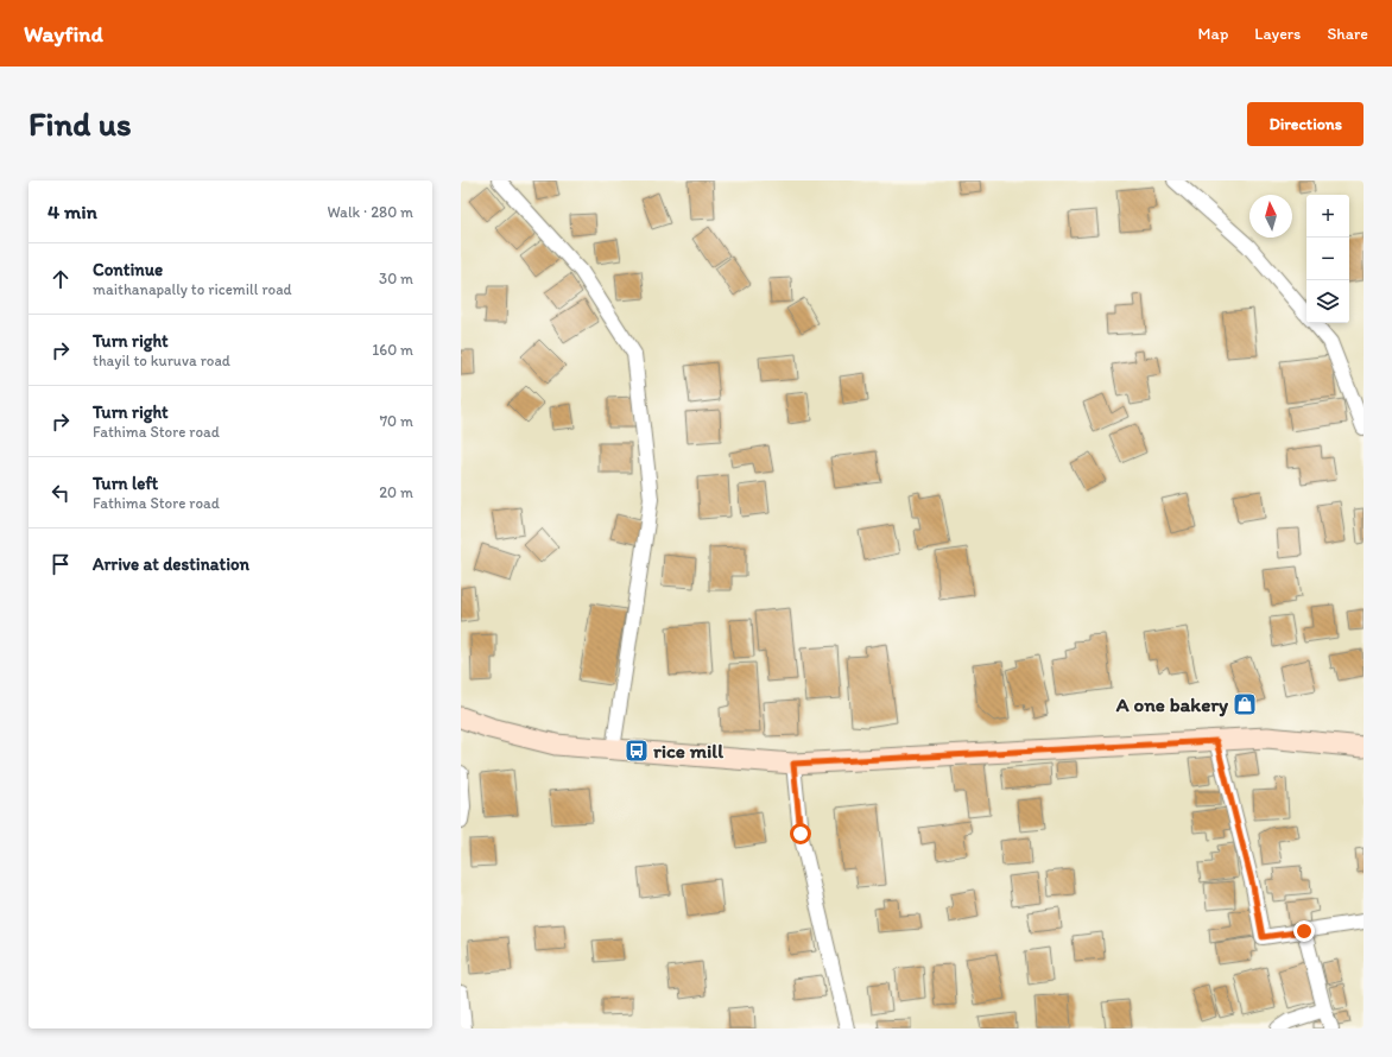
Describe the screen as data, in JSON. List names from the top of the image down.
{
  "places": {
    "shop": ["A one bakery"],
    "bus stop": ["rice mill"]
  },
  "north": "top",
  "page": {
    "header": "Wayfind",
    "nav": ["Map", "Layers", "Share"],
    "buttons": "Directions",
    "title": "Find us",
    "heading": ["4 min", "Walk · 280 m"],
    "map_buttons": ["+", "−"],
    "list": [
      ["Continue", "maithanapally to ricemill road", "30 m"],
      ["Turn right", "thayil to kuruva road", "160 m"],
      ["Turn right", "Fathima Store road", "70 m"],
      ["Turn left", "Fathima Store road", "20 m"],
      "Arrive at destination"
    ]
  }
}
